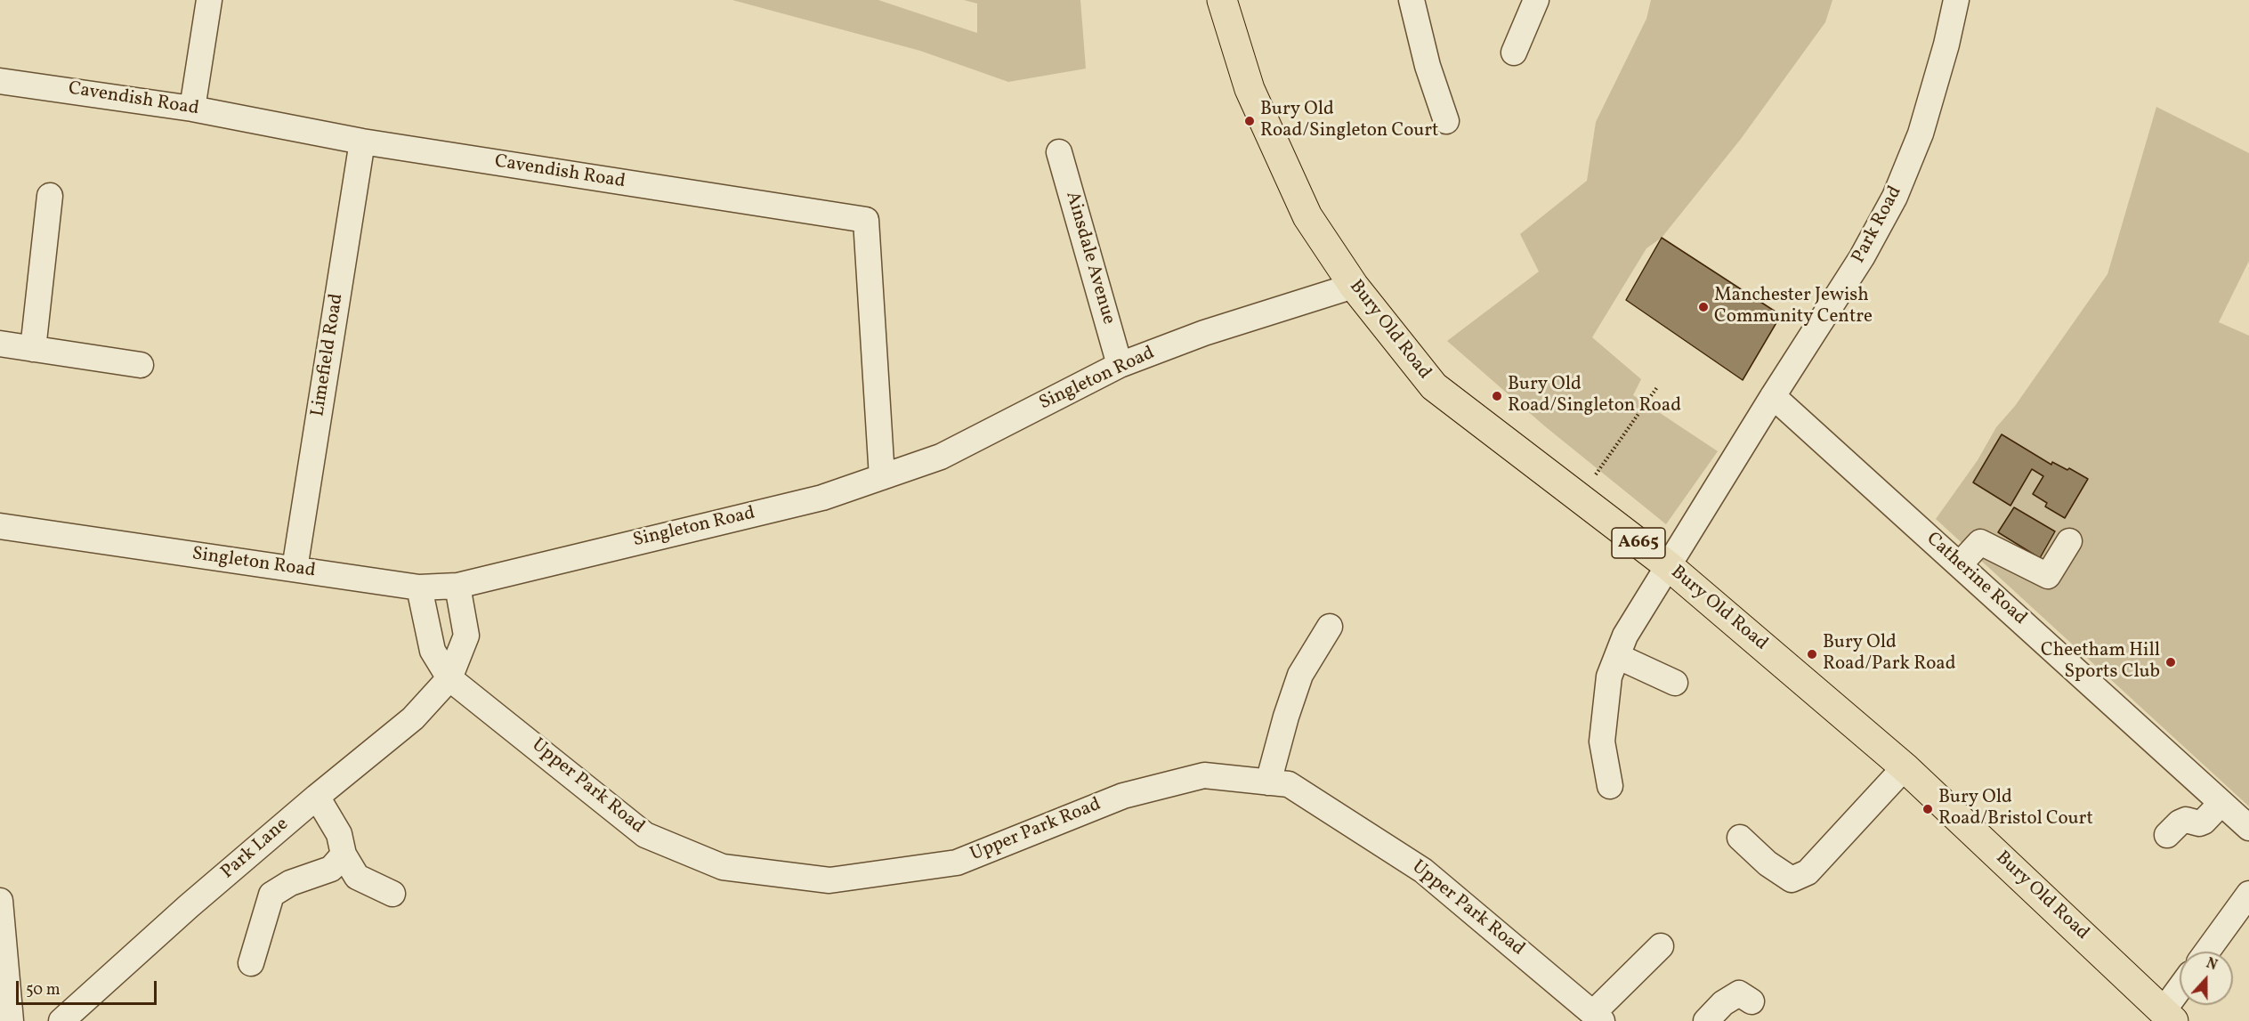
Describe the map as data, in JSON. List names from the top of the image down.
{
  "streets": {
    "main road": ["Bury Old Road", "A665"],
    "street": [
      "Cavendish Road",
      "Park Road",
      "Ainsdale Avenue",
      "Limefield Road",
      "Singleton Road",
      "Catherine Road",
      "Upper Park Road",
      "Park Lane"
    ]
  },
  "crossings": [
    ["Cavendish Road", "Limefield Road"],
    ["Cavendish Road", "Singleton Road"],
    ["Park Road", "Bury Old Road"],
    ["Park Road", "Catherine Road"],
    ["Ainsdale Avenue", "Singleton Road"],
    ["Bury Old Road", "Singleton Road"],
    ["Limefield Road", "Singleton Road"],
    ["Singleton Road", "Upper Park Road"],
    ["Upper Park Road", "Park Lane"]
  ],
  "places": [
    "Bury Old Road/Singleton Court",
    "Manchester Jewish Community Centre",
    "Bury Old Road/Singleton Road",
    "Bury Old Road/Park Road",
    "Cheetham Hill Sports Club",
    "Bury Old Road/Bristol Court"
  ],
  "scale_bar": "50 m",
  "north": "top"
}
